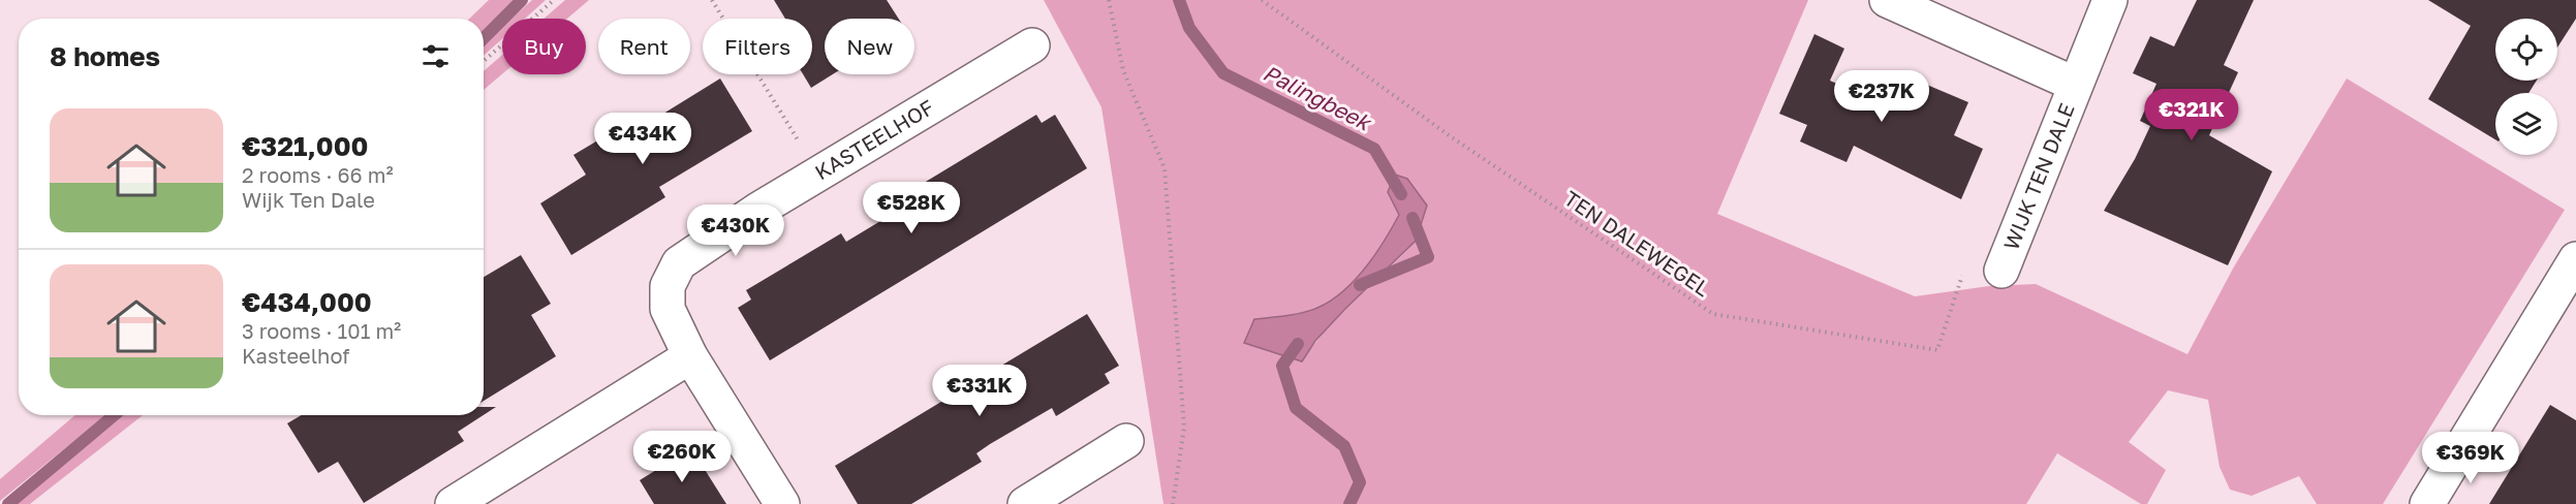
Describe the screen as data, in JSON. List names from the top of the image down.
{
  "streets": {
    "street": ["KASTEELHOF", "WIJK TEN DALE"],
    "path": ["TEN DALEWEGEL"]
  },
  "crossings": [
    ["WIJK TEN DALE", "TEN DALEWEGEL"]
  ],
  "water": ["Palingbeek"],
  "page": {
    "chip": [
      "Buy",
      "Rent",
      "Filters",
      "New"
    ],
    "heading": "8 homes",
    "price": [
      "€237K",
      "€321K",
      "€434K",
      "€528K",
      "€430K",
      "€331K",
      "€260K",
      "€369K"
    ],
    "list": [
      {
        "name": "€321,000",
        "note": "2 rooms · 66 m² · Wijk Ten Dale"
      },
      {
        "name": "€434,000",
        "note": "3 rooms · 101 m² · Kasteelhof"
      }
    ]
  }
}
